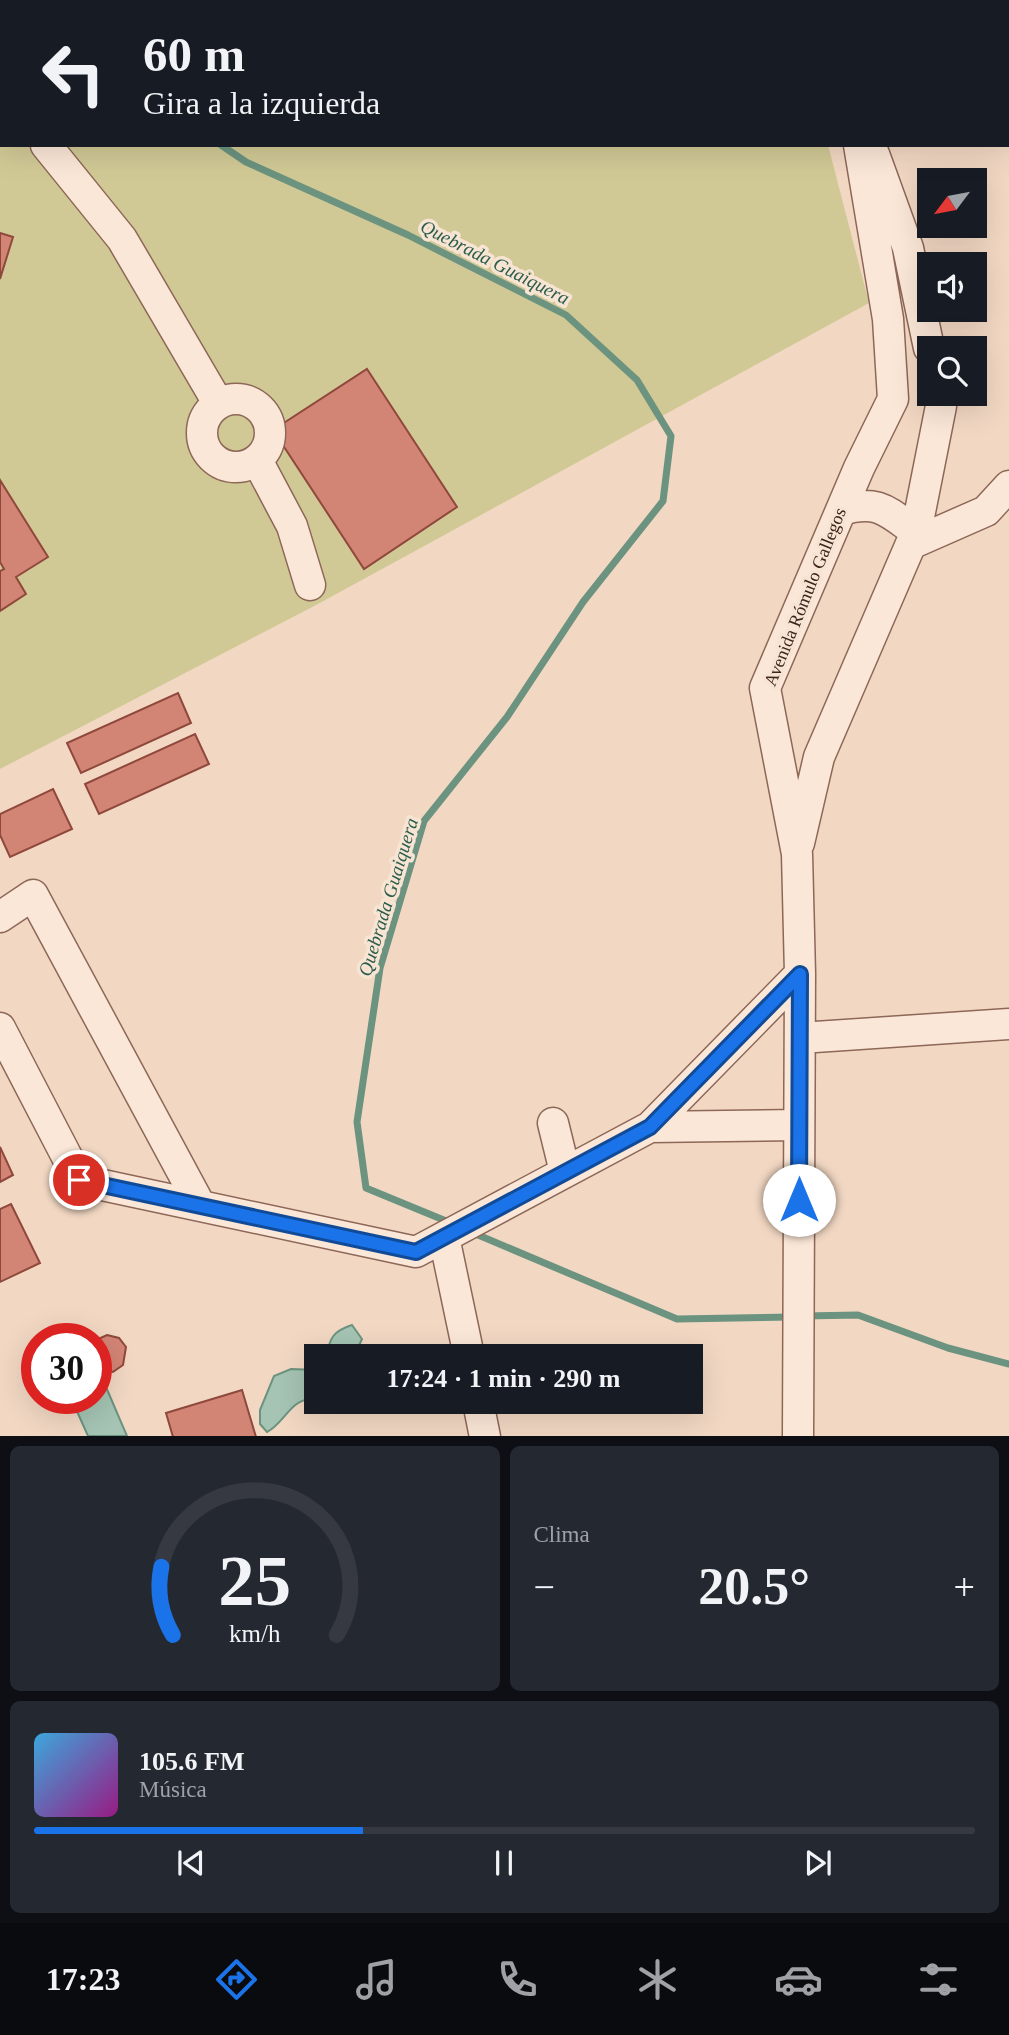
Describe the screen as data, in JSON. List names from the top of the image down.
{
  "streets": {
    "street": ["Avenida Rómulo Gallegos"]
  },
  "water": ["Quebrada Guaiquera"],
  "north": "bottom left",
  "page": {
    "turn": ["60 m", "Gira a la izquierda"],
    "limit": "30",
    "trip": "17:24 · 1 min · 290 m",
    "tile": "Clima",
    "heat": ["−", "20.5°", "+"],
    "song": ["105.6 FM", "Música"],
    "tabs": "17:23",
    "gauge": ["25", "km/h"]
  }
}
